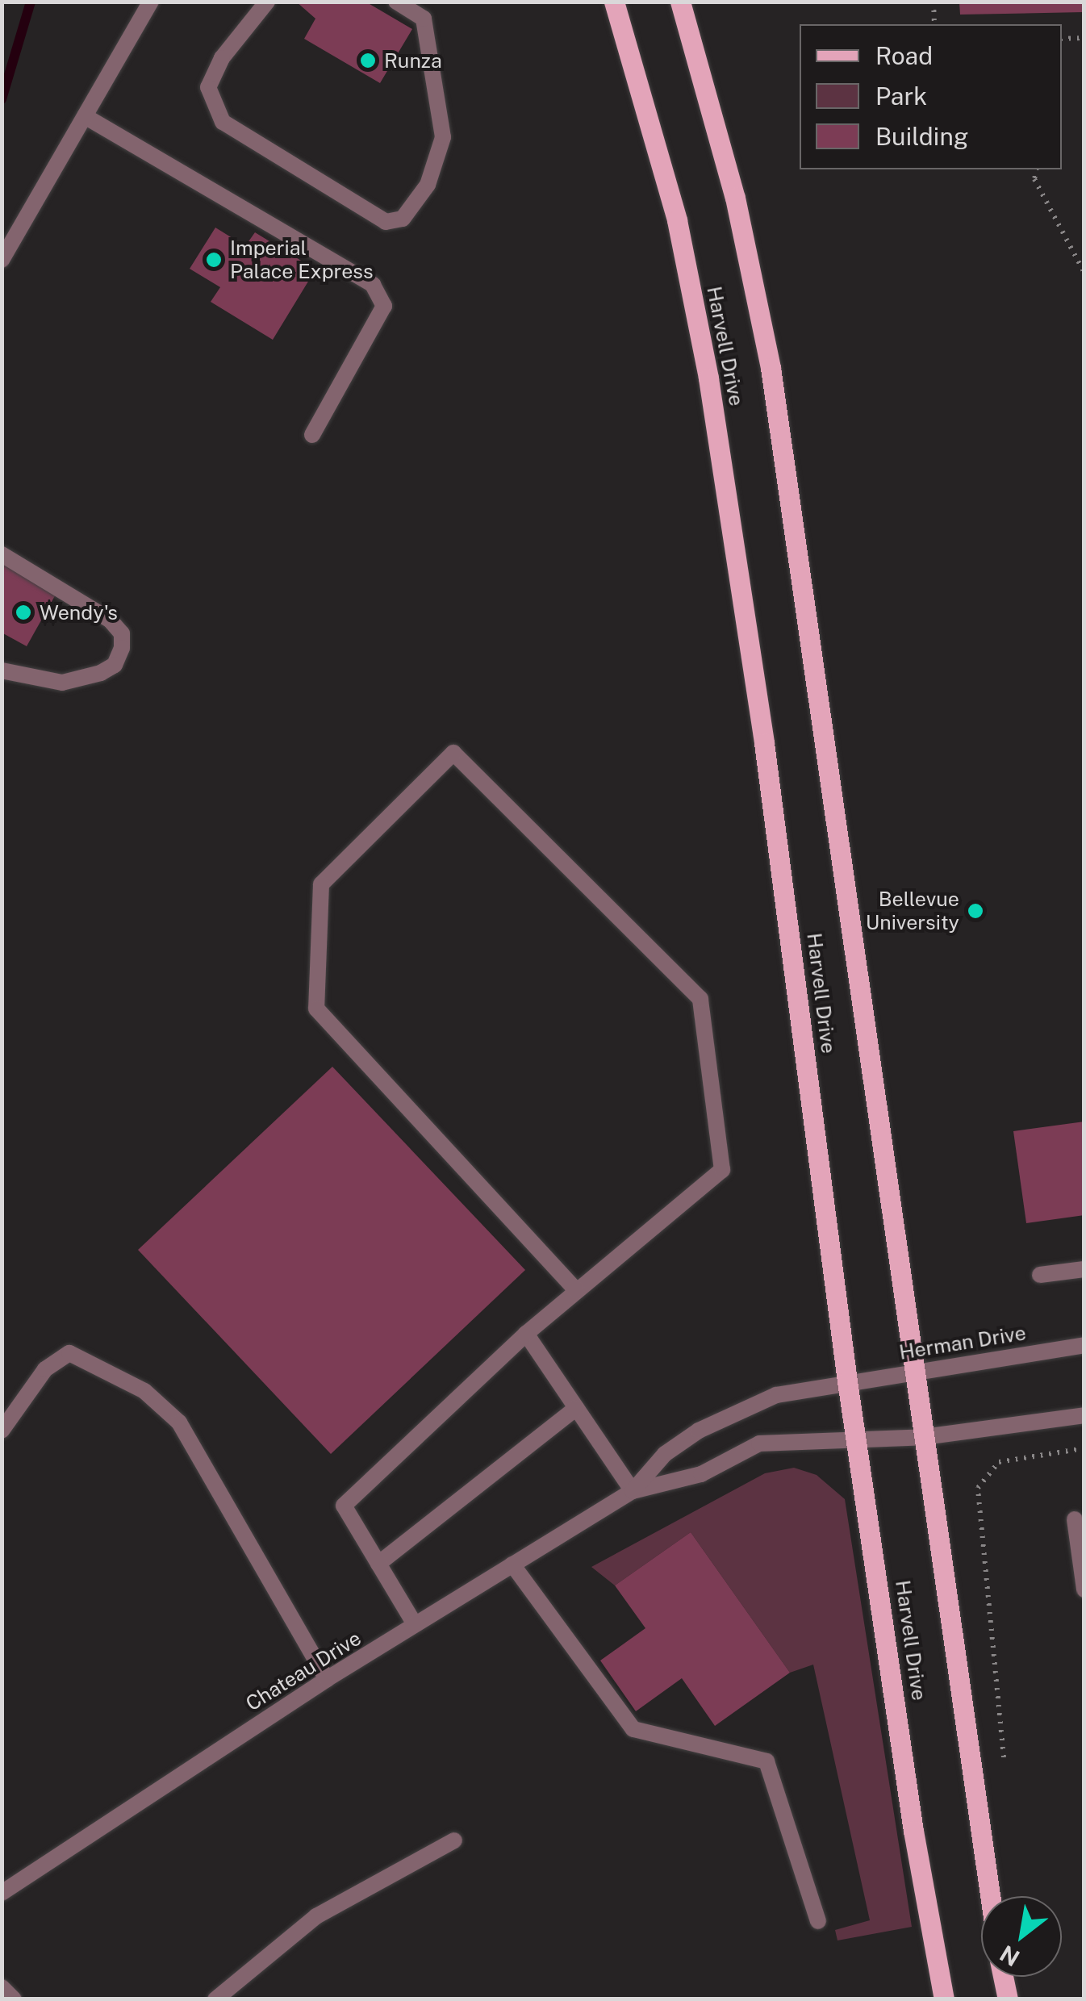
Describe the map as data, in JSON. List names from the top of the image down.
{
  "streets": {
    "main road": ["Harvell Drive"],
    "street": ["Herman Drive", "Chateau Drive"]
  },
  "crossings": [
    ["Harvell Drive", "Herman Drive"],
    ["Harvell Drive", "Chateau Drive"],
    ["Herman Drive", "Chateau Drive"]
  ],
  "places": [
    "Runza",
    "Imperial Palace Express",
    "Wendy's",
    "Bellevue University"
  ],
  "legend": ["Road", "Park", "Building"],
  "north": "bottom left"
}
